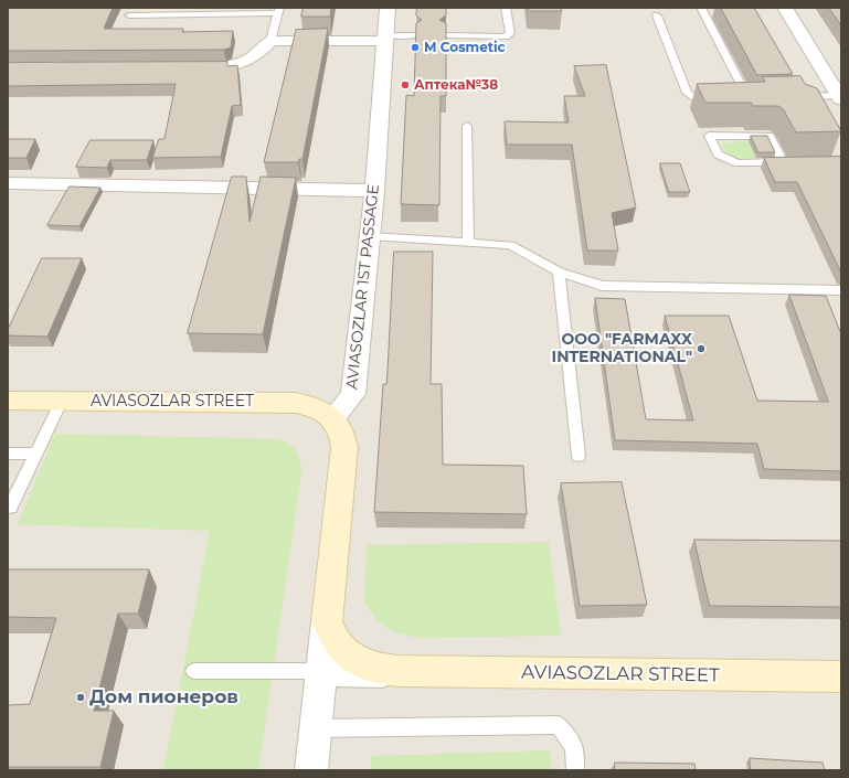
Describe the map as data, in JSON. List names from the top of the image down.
{
  "streets": {
    "main road": ["AVIASOZLAR STREET"],
    "street": ["AVIASOZLAR 1ST PASSAGE"]
  },
  "crossings": [
    ["AVIASOZLAR 1ST PASSAGE", "AVIASOZLAR STREET"]
  ],
  "places": [
    "M Cosmetic",
    "Аптека№38",
    "OOO \"FARMAXX INTERNATIONAL\"",
    "Дом пионеров"
  ]
}
